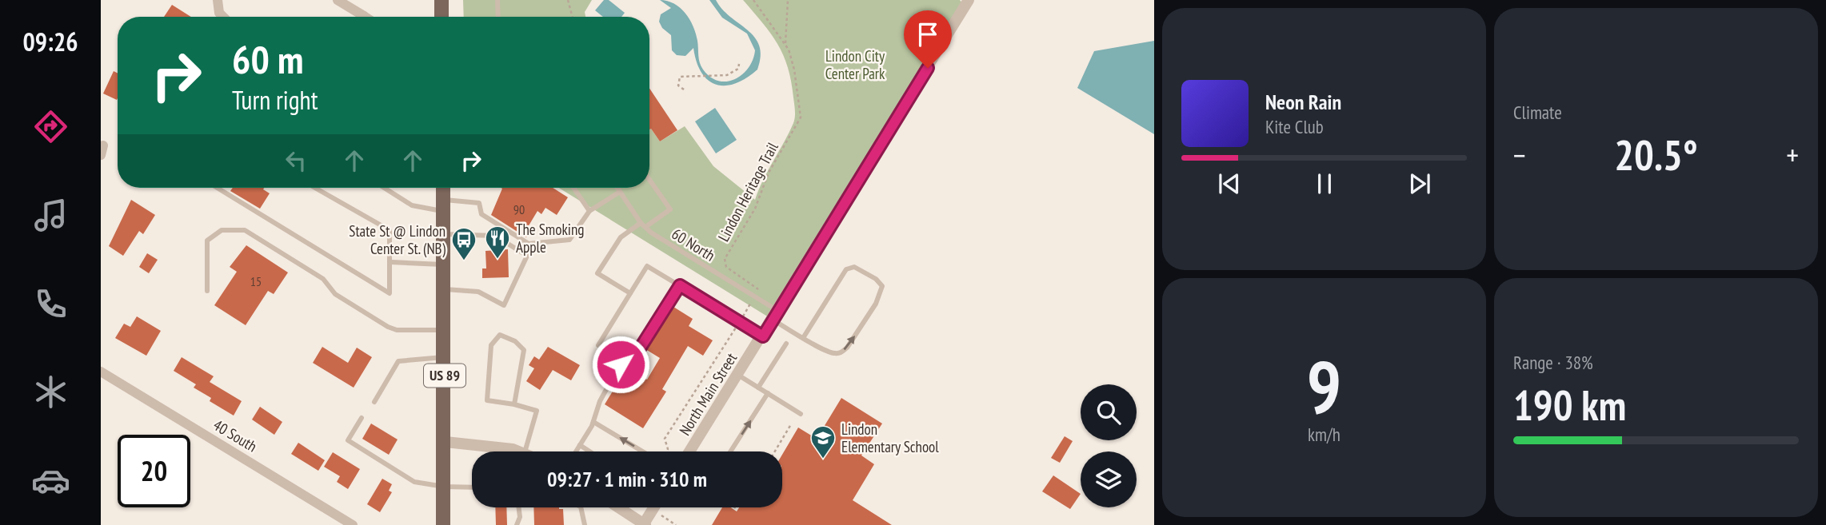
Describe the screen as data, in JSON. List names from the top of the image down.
{
  "streets": {
    "main road": ["US 89"],
    "street": ["North Main Street", "40 South"],
    "lane": ["60 North"],
    "path": ["Lindon Heritage Trail"]
  },
  "crossings": [
    ["Lindon Heritage Trail", "60 North"],
    ["60 North", "North Main Street"]
  ],
  "parks": ["Lindon City Center Park"],
  "places": {
    "restaurant": ["The Smoking Apple"],
    "bus stop": ["State St @ Lindon Center St. (NB)"],
    "school or university": ["Lindon Elementary School"]
  },
  "house_numbers": ["90", "15"],
  "page": {
    "tabs": "09:26",
    "tile": [
      "Climate",
      ["9", "km/h"],
      ["Range · 38%", "190 km"]
    ],
    "turn": ["60 m", "Turn right"],
    "song": ["Neon Rain", "Kite Club"],
    "heat": ["−", "20.5°", "+"],
    "limit": "20",
    "trip": "09:27 · 1 min · 310 m"
  }
}
